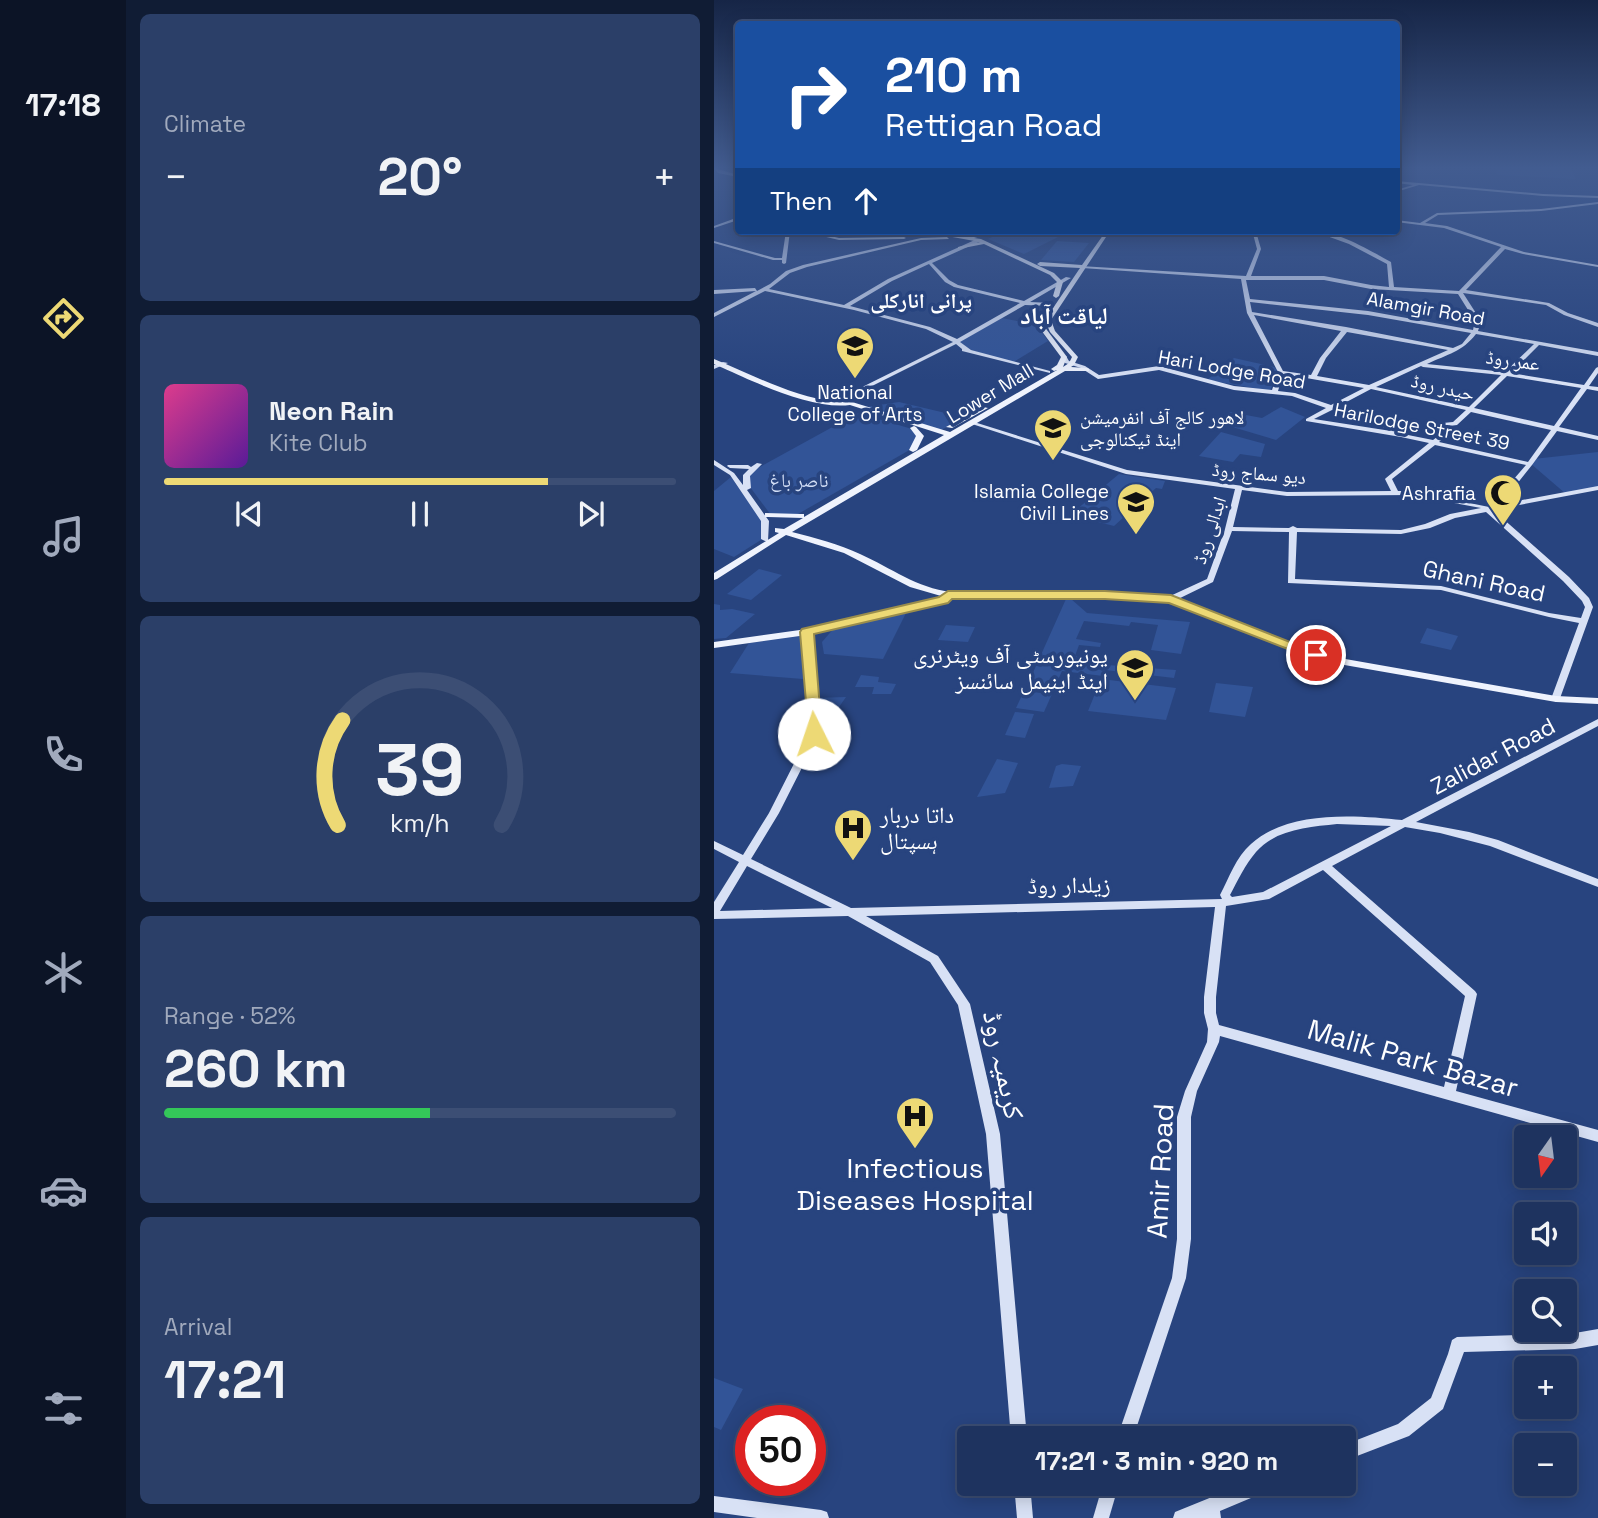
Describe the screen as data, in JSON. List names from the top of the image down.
{
  "streets": {
    "main road": [
      "Alamgir Road",
      "عمر روڈ",
      "Hari Lodge Road",
      "حیدر روڈ",
      "Lower Mall",
      "Harilodge Street 39",
      "دیو سماج روڈ",
      "ابدالی روڈ",
      "Ghani Road",
      "Zalidar Road",
      "زیلدار روڈ",
      "Malik Park Bazar",
      "کریمیہ روڈ",
      "Amir Road"
    ]
  },
  "crossings": [
    ["Hari Lodge Road", "Lower Mall"],
    ["Hari Lodge Road", "Harilodge Street 39"],
    ["Lower Mall", "دیو سماج روڈ"],
    ["دیو سماج روڈ", "ابدالی روڈ"],
    ["Zalidar Road", "زیلدار روڈ"],
    ["Zalidar Road", "Amir Road"],
    ["زیلدار روڈ", "کریمیہ روڈ"],
    ["زیلدار روڈ", "Amir Road"],
    ["Malik Park Bazar", "Amir Road"]
  ],
  "districts": ["پرانی انارکلی", "لیاقت آباد"],
  "parks": ["ناصر باغ"],
  "places": {
    "school or university": [
      "National College of Arts",
      "لاھور کالج آف انفرمیشن اینڈ ٹیکنالوجی",
      "Islamia College Civil Lines",
      "یونیورسٹی آف ویٹرنری اینڈ اینیمل سائنسز"
    ],
    "mosque": ["Ashrafia"],
    "hospital": ["داتا دربار ہسپتال", "Infectious Diseases Hospital"]
  },
  "north": "bottom",
  "page": {
    "tabs": "17:18",
    "tile": [
      "Climate",
      ["Range · 52%", "260 km"],
      ["Arrival", "17:21"]
    ],
    "turn": ["210 m", "Rettigan Road"],
    "heat": ["−", "20°", "+"],
    "then": "Then",
    "song": ["Neon Rain", "Kite Club"],
    "map_buttons": ["+", "−"],
    "limit": "50",
    "trip": "17:21 · 3 min · 920 m",
    "gauge": ["39", "km/h"]
  }
}
